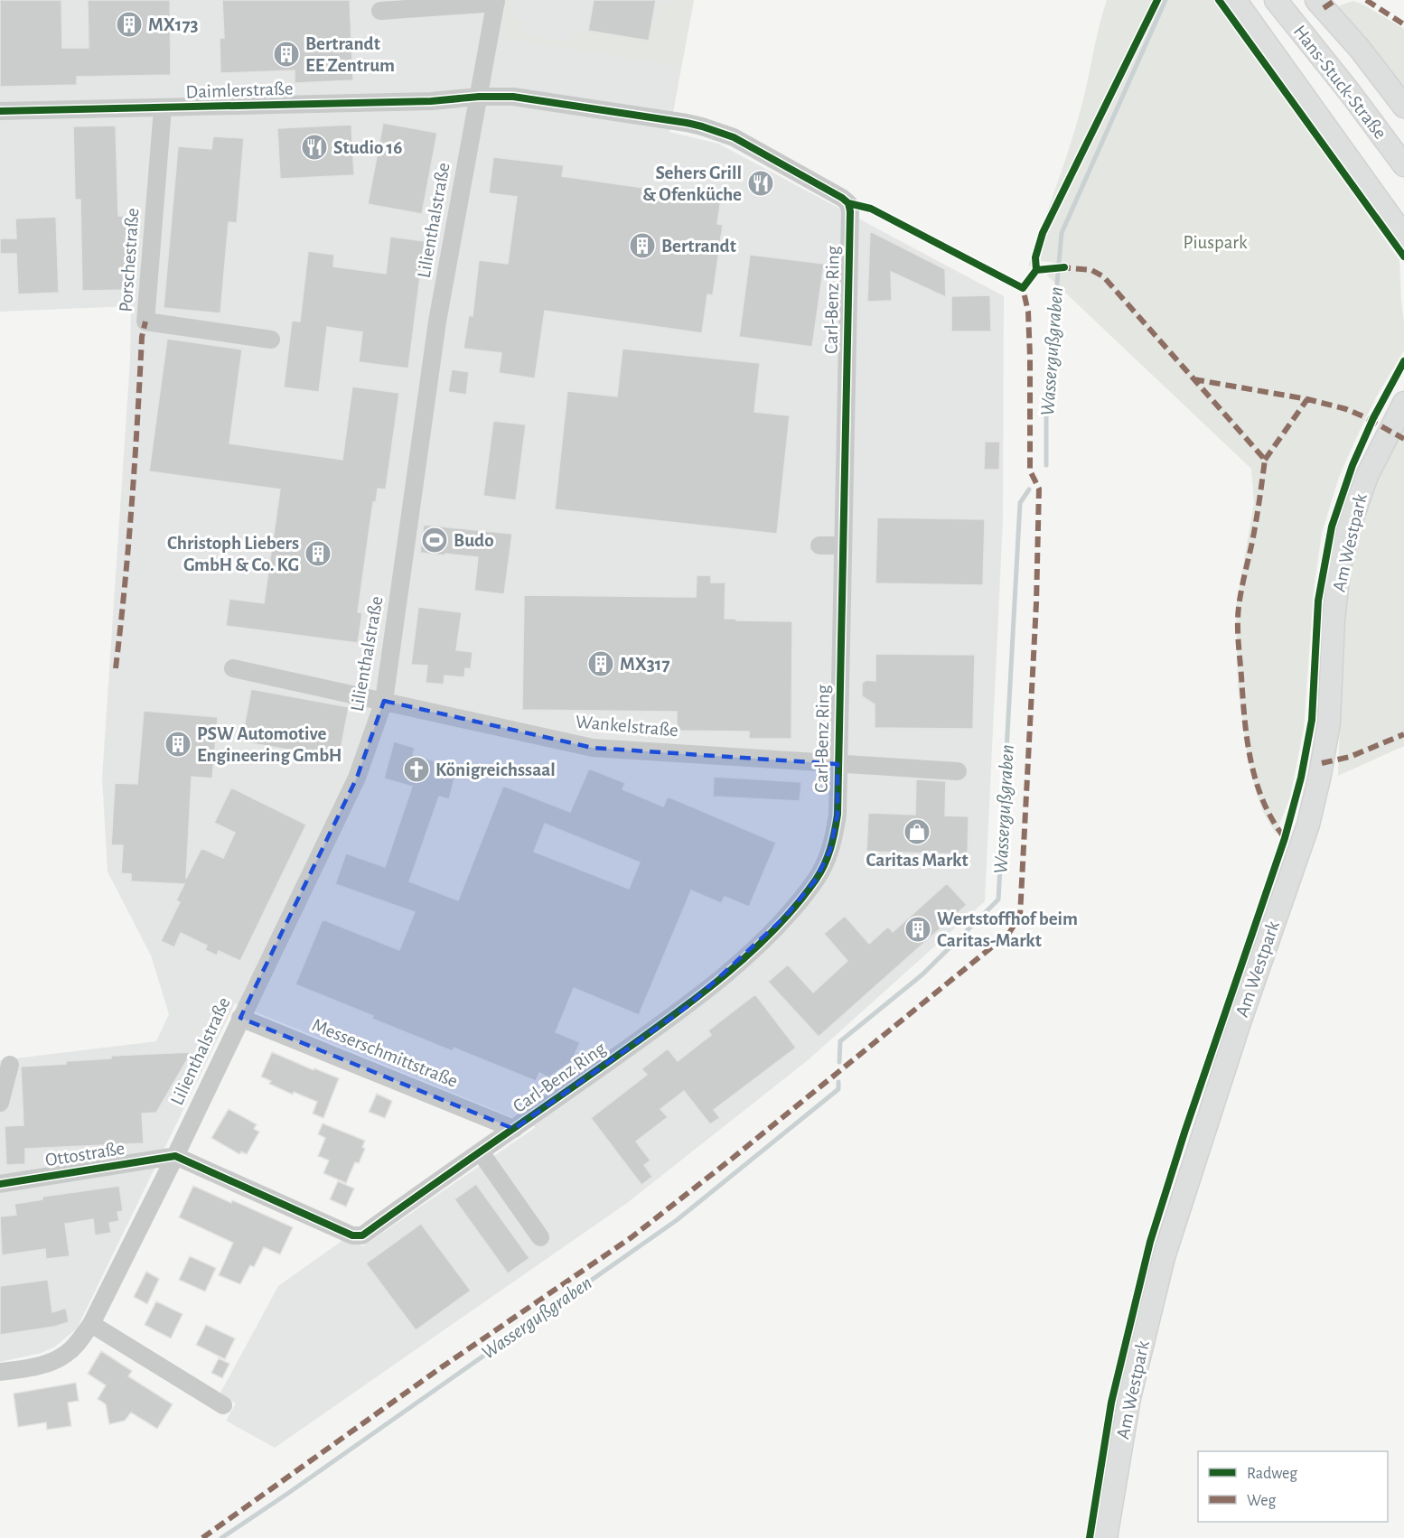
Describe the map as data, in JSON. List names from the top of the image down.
{
  "streets": {
    "main road": ["Hans-Stuck-Straße", "Am Westpark"],
    "street": [
      "Daimlerstraße",
      "Lilienthalstraße",
      "Porschestraße",
      "Carl-Benz Ring",
      "Wankelstraße",
      "Messerschmittstraße",
      "Ottostraße"
    ]
  },
  "crossings": [
    ["Daimlerstraße", "Lilienthalstraße"],
    ["Daimlerstraße", "Porschestraße"],
    ["Daimlerstraße", "Carl-Benz Ring"],
    ["Lilienthalstraße", "Carl-Benz Ring"],
    ["Lilienthalstraße", "Wankelstraße"],
    ["Lilienthalstraße", "Messerschmittstraße"],
    ["Lilienthalstraße", "Ottostraße"],
    ["Carl-Benz Ring", "Wankelstraße"],
    ["Carl-Benz Ring", "Messerschmittstraße"],
    ["Carl-Benz Ring", "Ottostraße"]
  ],
  "water": ["Wassergußgraben"],
  "parks": ["Piuspark"],
  "places": {
    "building": [
      "MX173",
      "Bertrandt EE Zentrum",
      "Bertrandt",
      "Christoph Liebers GmbH & Co. KG",
      "MX317",
      "PSW Automotive Engineering GmbH",
      "Wertstoffhof beim Caritas-Markt"
    ],
    "restaurant": ["Studio 16", "Sehers Grill & Ofenküche"],
    "sports": ["Budo"],
    "church": ["Königreichssaal"],
    "shop": ["Caritas Markt"]
  },
  "legend": ["Radweg", "Weg"]
}
